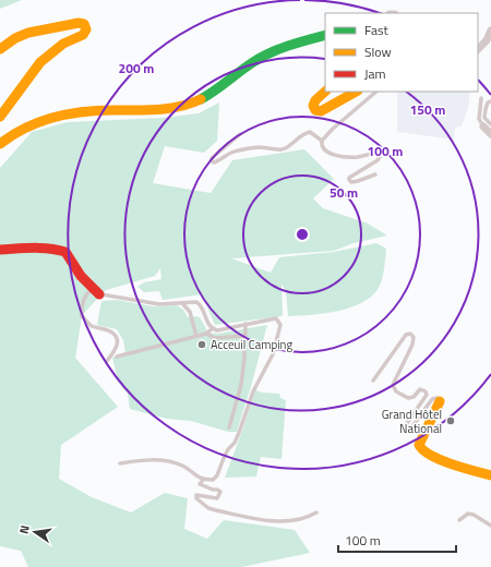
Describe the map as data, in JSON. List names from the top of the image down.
{
  "places": ["Acceuil Camping", "Grand Hôtel National"],
  "legend": ["Fast", "Slow", "Jam"],
  "scale_bar": "100 m",
  "north": "left",
  "rings": [
    "200 m",
    "150 m",
    "100 m",
    "50 m"
  ]
}
